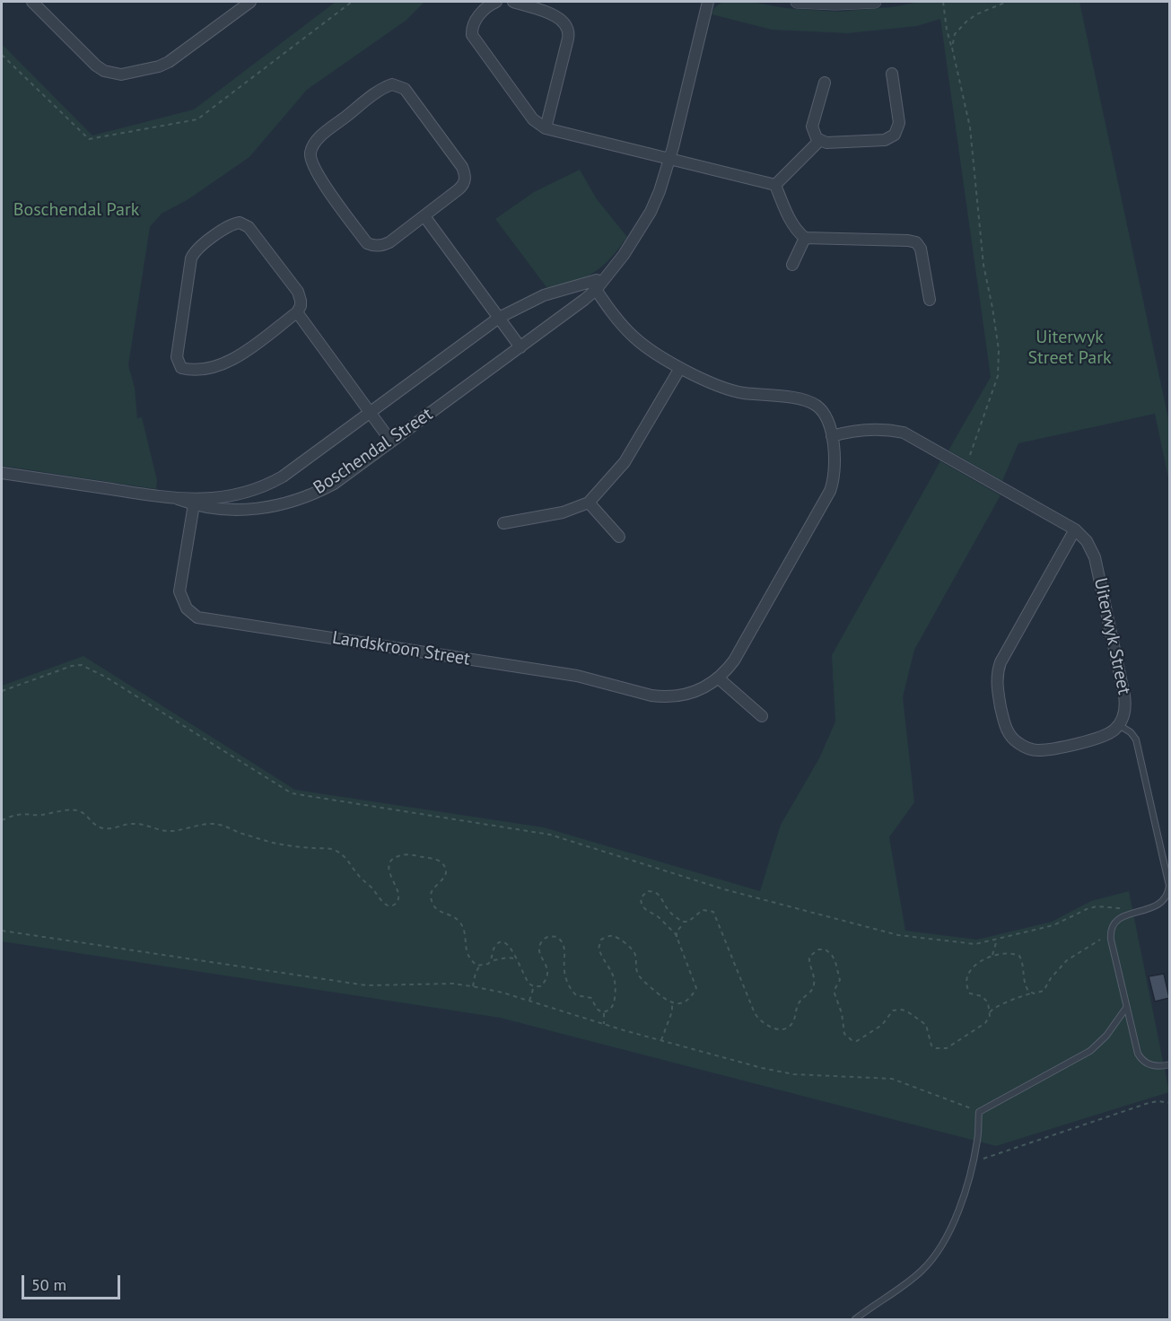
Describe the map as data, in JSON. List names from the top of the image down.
{
  "streets": {
    "street": ["Boschendal Street", "Uiterwyk Street", "Landskroon Street"]
  },
  "crossings": [
    ["Boschendal Street", "Landskroon Street"],
    ["Uiterwyk Street", "Landskroon Street"]
  ],
  "parks": ["Boschendal Park", "Uiterwyk Street Park"],
  "scale_bar": "50 m"
}
